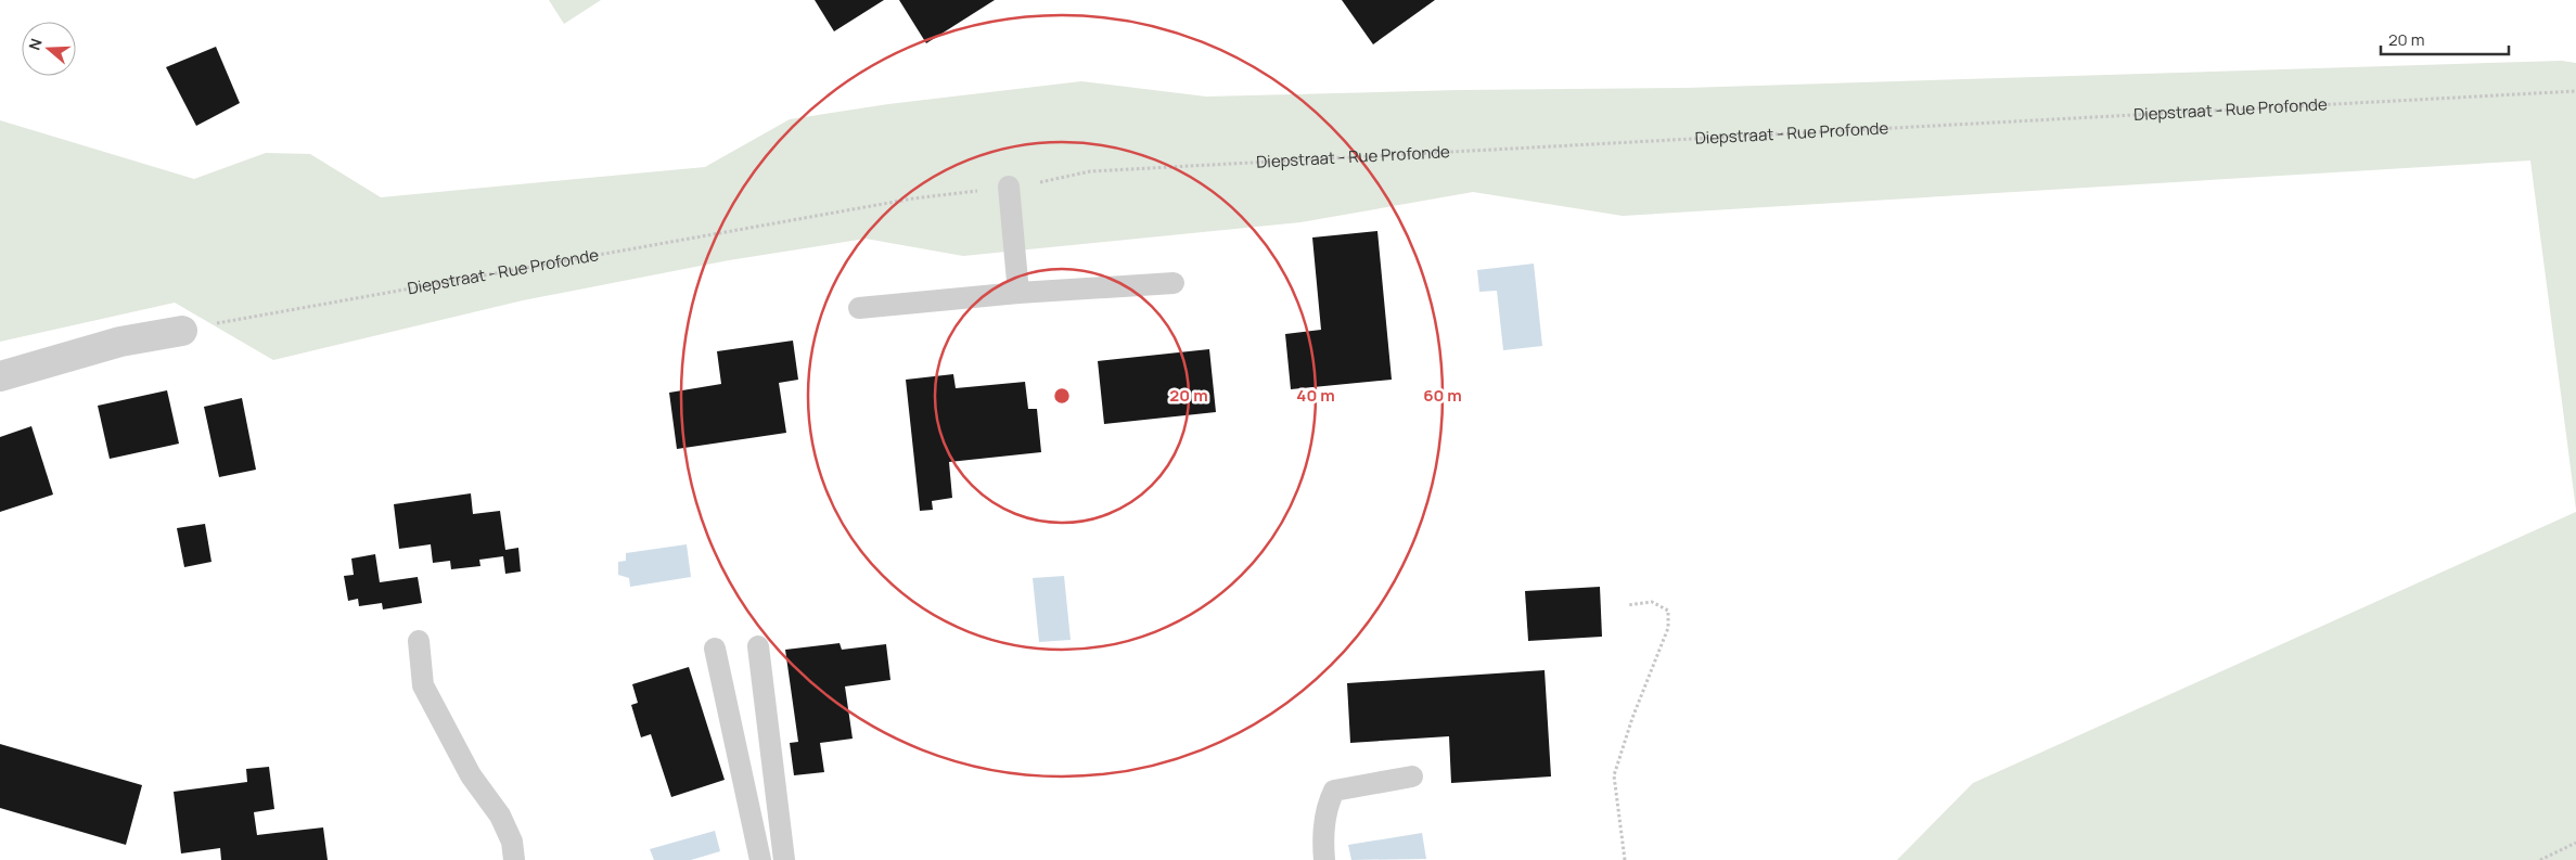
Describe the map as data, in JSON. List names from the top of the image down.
{
  "streets": {
    "path": ["Diepstraat - Rue Profonde"]
  },
  "scale_bar": "20 m",
  "north": "left",
  "rings": ["20 m", "40 m", "60 m"]
}
